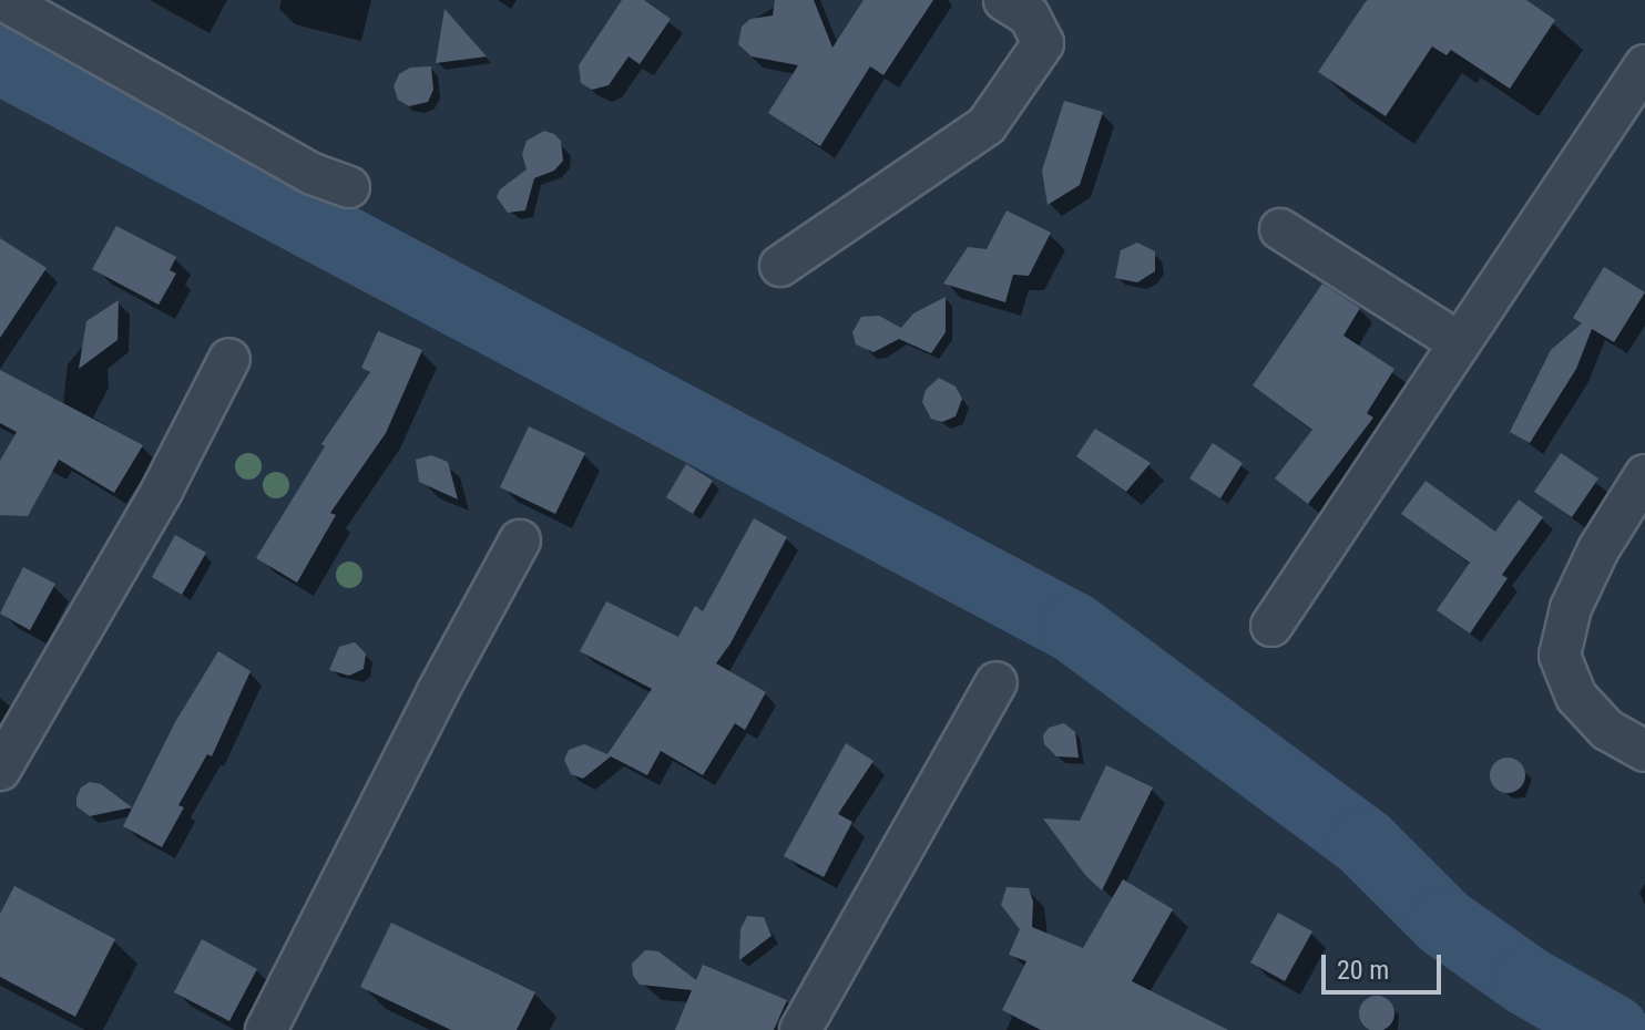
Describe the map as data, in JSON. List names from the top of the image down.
{
  "scale_bar": "20 m"
}
